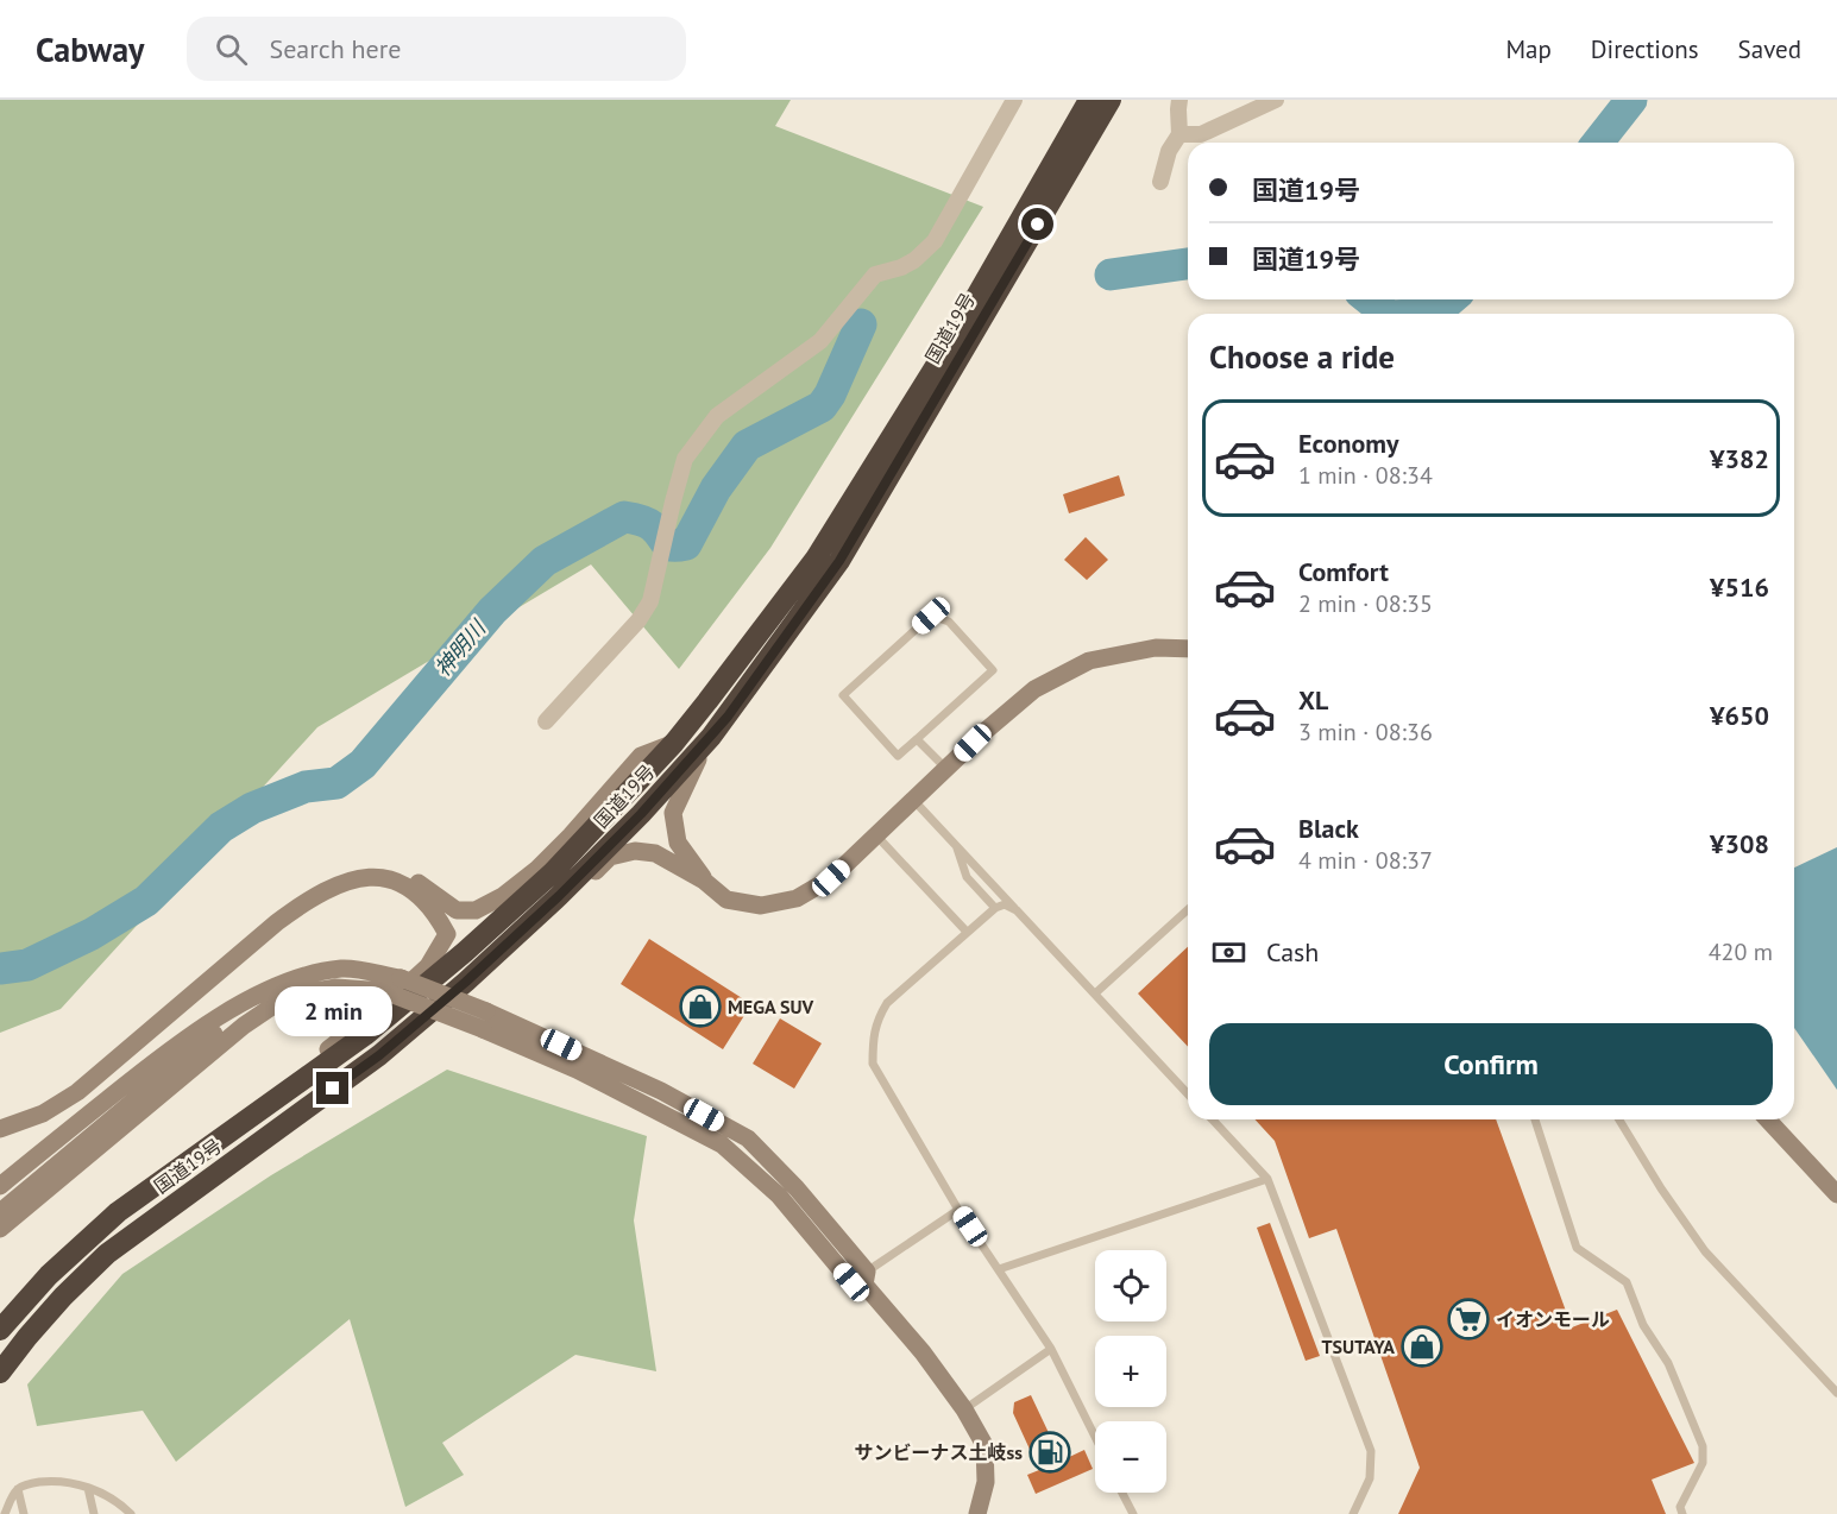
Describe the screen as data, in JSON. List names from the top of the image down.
{
  "streets": {
    "highway": ["国道19号"]
  },
  "water": ["神明川"],
  "places": {
    "shop": ["MEGA SUV", "TSUTAYA"],
    "supermarket": ["イオンモール"],
    "fuel station": ["サンビーナス土岐ss"]
  },
  "page": {
    "header": "Cabway",
    "search": "Search here",
    "nav": ["Map", "Directions", "Saved"],
    "banner": ["国道19号", "国道19号"],
    "heading": "Choose a ride",
    "list": [
      {
        "name": "Economy",
        "note": "1 min · 08:34",
        "value": "¥382"
      },
      {
        "name": "Comfort",
        "note": "2 min · 08:35",
        "value": "¥516"
      },
      {
        "name": "XL",
        "note": "3 min · 08:36",
        "value": "¥650"
      },
      {
        "name": "Black",
        "note": "4 min · 08:37",
        "value": "¥308"
      }
    ],
    "pay": ["Cash", "420 m"],
    "bubble": "2 min",
    "buttons": "Confirm",
    "map_buttons": ["+", "−"]
  }
}
